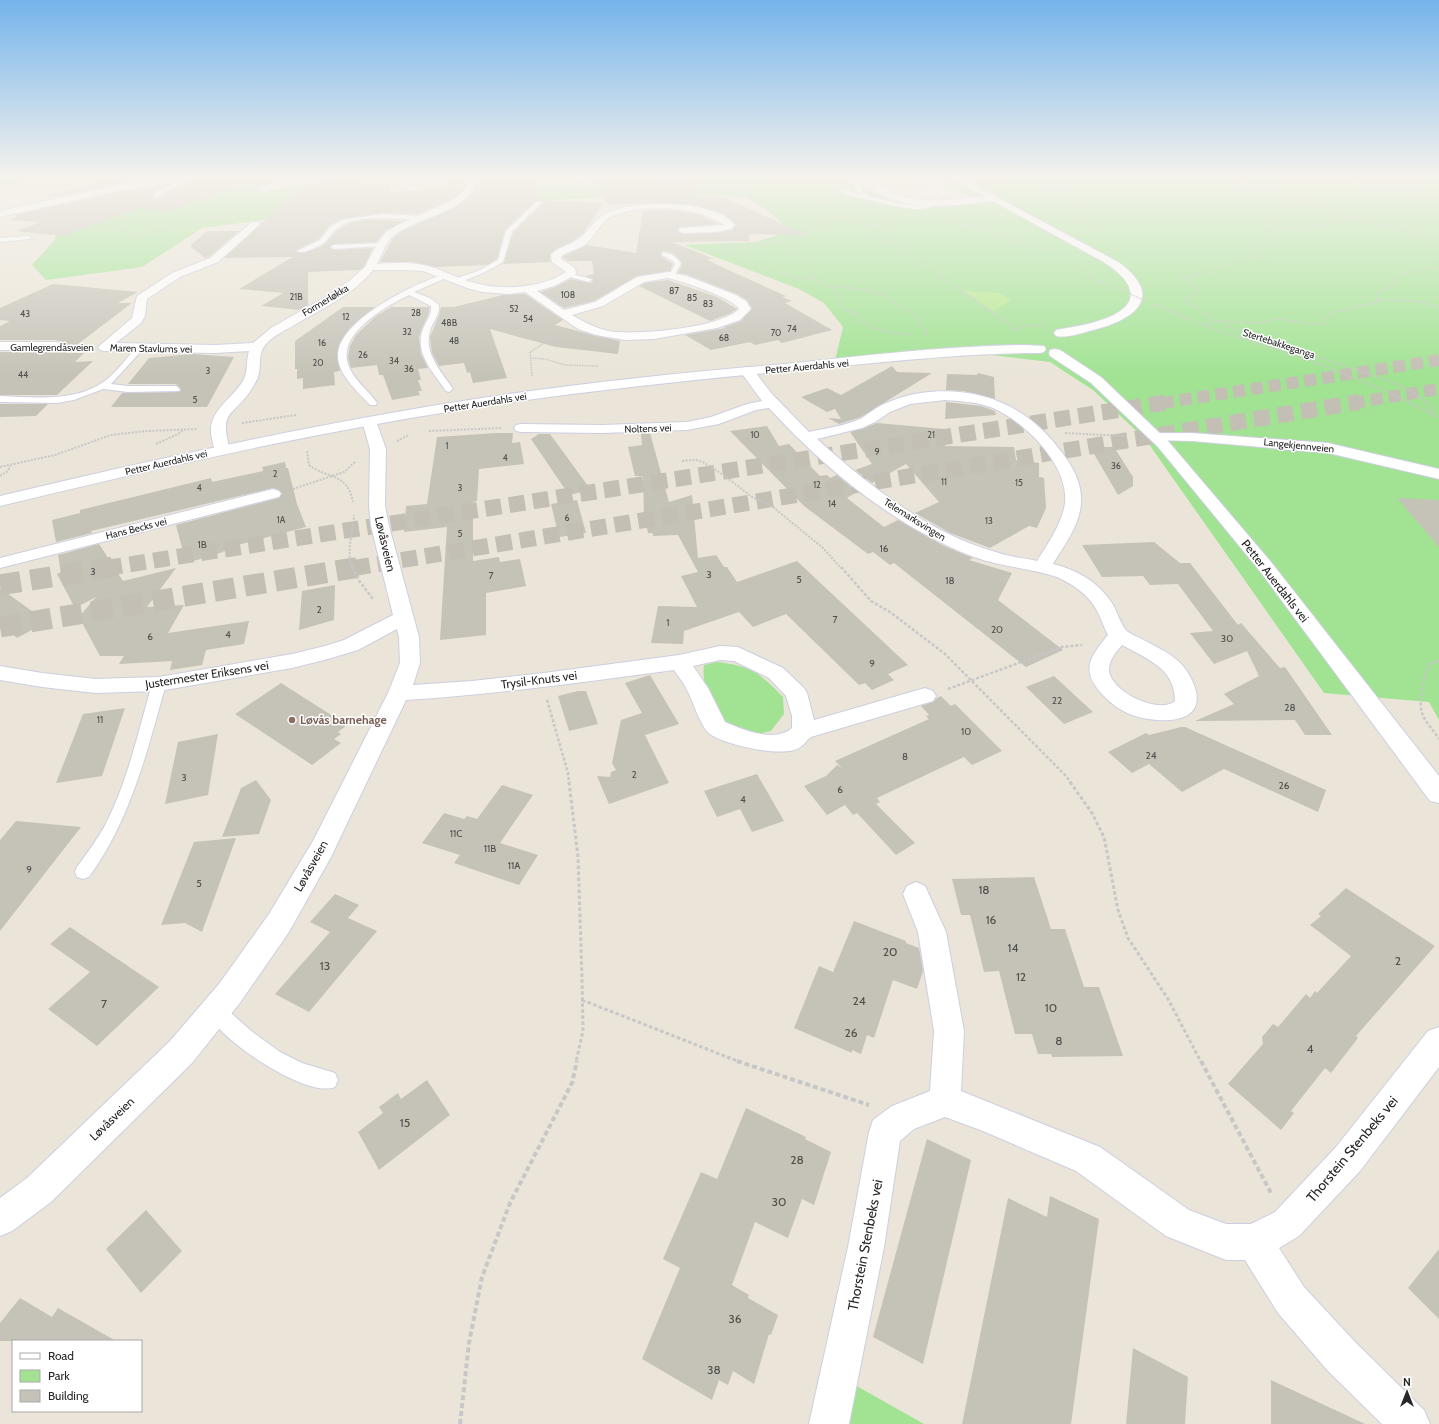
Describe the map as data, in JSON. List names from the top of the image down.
{
  "streets": {
    "street": [
      "Formerløkka",
      "Gamlegrendåsveien",
      "Maren Stavlums vei",
      "Petter Auerdahls vei",
      "Noltens vei",
      "Langekjennveien",
      "Telemarksvingen",
      "Hans Becks vei",
      "Løvåsveien",
      "Justermester Eriksens vei",
      "Trysil-Knuts vei",
      "Thorstein Stenbeks vei"
    ],
    "path": ["Stertebakkeganga"]
  },
  "crossings": [
    ["Formerløkka", "Maren Stavlums vei"],
    ["Gamlegrendåsveien", "Maren Stavlums vei"],
    ["Petter Auerdahls vei", "Langekjennveien"],
    ["Petter Auerdahls vei", "Telemarksvingen"],
    ["Petter Auerdahls vei", "Løvåsveien"],
    ["Noltens vei", "Telemarksvingen"],
    ["Løvåsveien", "Justermester Eriksens vei"],
    ["Løvåsveien", "Trysil-Knuts vei"]
  ],
  "places": ["Løvås barnehage"],
  "house_numbers": [
    "87",
    "108",
    "21B",
    "85",
    "83",
    "52",
    "28",
    "43",
    "12",
    "54",
    "48B",
    "74",
    "32",
    "70",
    "68",
    "48",
    "16",
    "26",
    "34",
    "20",
    "36",
    "3",
    "44",
    "5",
    "10",
    "21",
    "1",
    "9",
    "4",
    "36",
    "2",
    "11",
    "15",
    "12",
    "4",
    "3",
    "14",
    "6",
    "1A",
    "13",
    "5",
    "1B",
    "16",
    "3",
    "3",
    "7",
    "5",
    "18",
    "2",
    "7",
    "1",
    "20",
    "4",
    "6",
    "30",
    "9",
    "22",
    "28",
    "11",
    "10",
    "24",
    "8",
    "2",
    "3",
    "26",
    "6",
    "4",
    "11C",
    "11B",
    "11A",
    "9",
    "5",
    "18",
    "16",
    "14",
    "20",
    "2",
    "13",
    "12",
    "24",
    "7",
    "10",
    "26",
    "8",
    "4",
    "15",
    "28",
    "30",
    "36",
    "38"
  ],
  "legend": ["Road", "Park", "Building"],
  "north": "top"
}
